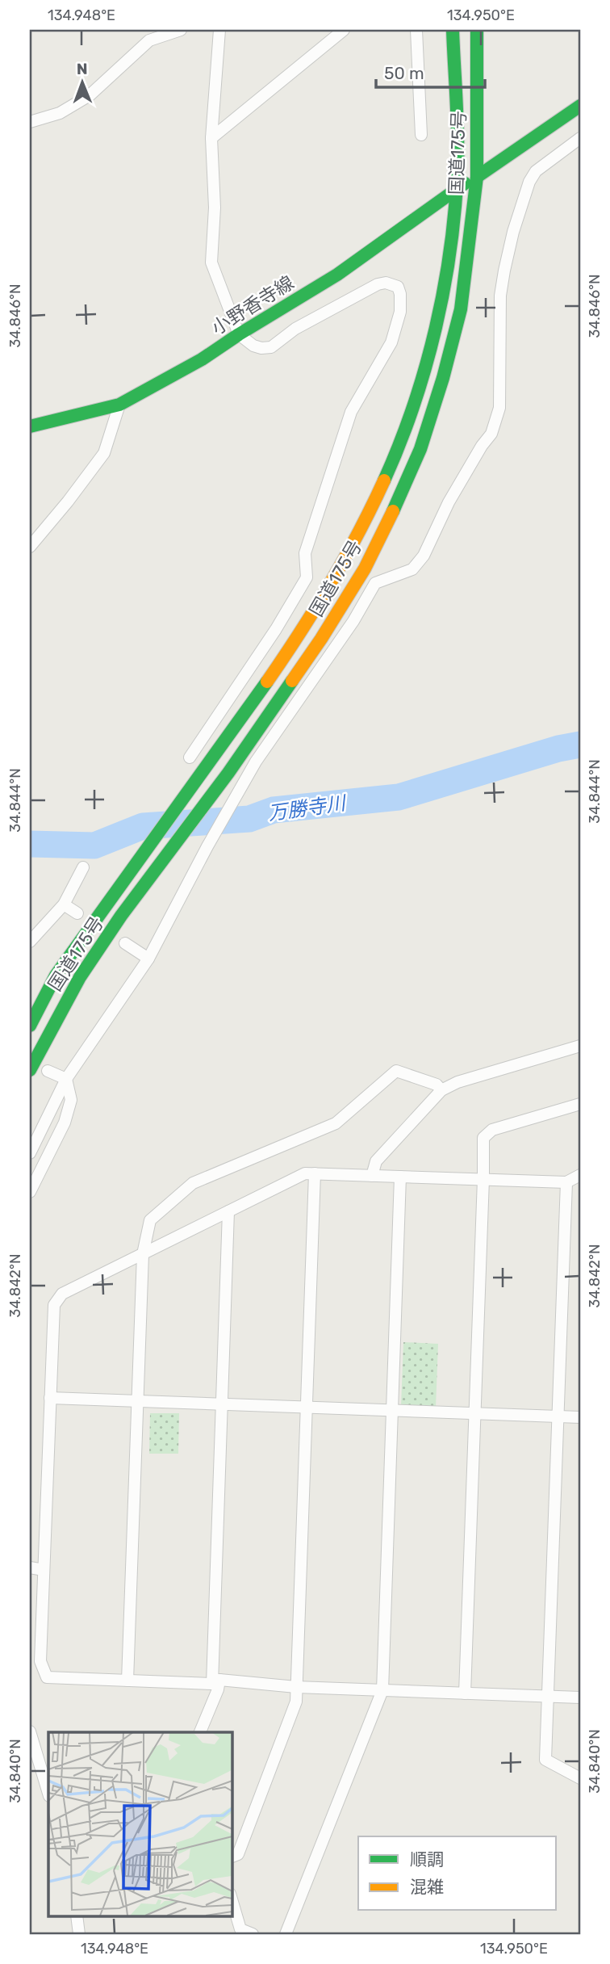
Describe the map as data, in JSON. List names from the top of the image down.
{
  "streets": {
    "main road": ["国道175号", "小野香寺線"]
  },
  "crossings": [
    ["国道175号", "小野香寺線"]
  ],
  "water": ["万勝寺川"],
  "legend": ["順調", "混雑"],
  "scale_bar": "50 m",
  "north": "top",
  "coordinates": [
    "134.948°E",
    "134.950°E",
    "34.846°N",
    "34.844°N",
    "34.842°N",
    "34.840°N"
  ]
}
